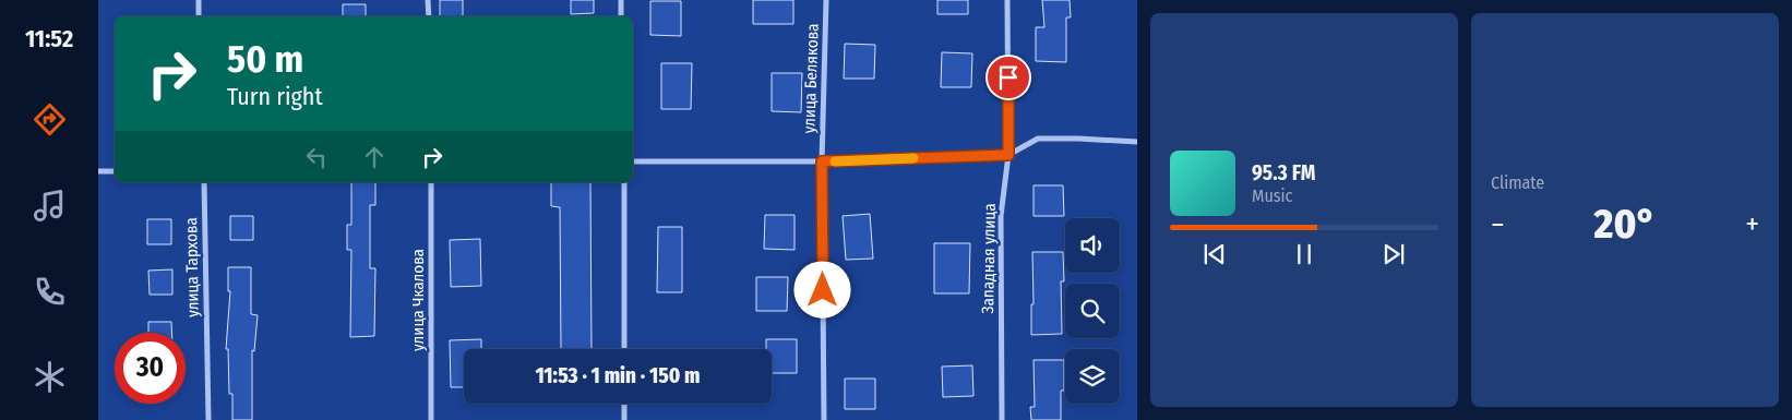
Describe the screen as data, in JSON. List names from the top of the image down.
{
  "streets": {
    "street": [
      "улица Белякова",
      "Западная улица",
      "улица Тархова",
      "улица Чкалова"
    ]
  },
  "page": {
    "tabs": "11:52",
    "tile": "Climate",
    "turn": ["50 m", "Turn right"],
    "song": ["95.3 FM", "Music"],
    "heat": ["−", "20°", "+"],
    "limit": "30",
    "trip": "11:53 · 1 min · 150 m"
  }
}
